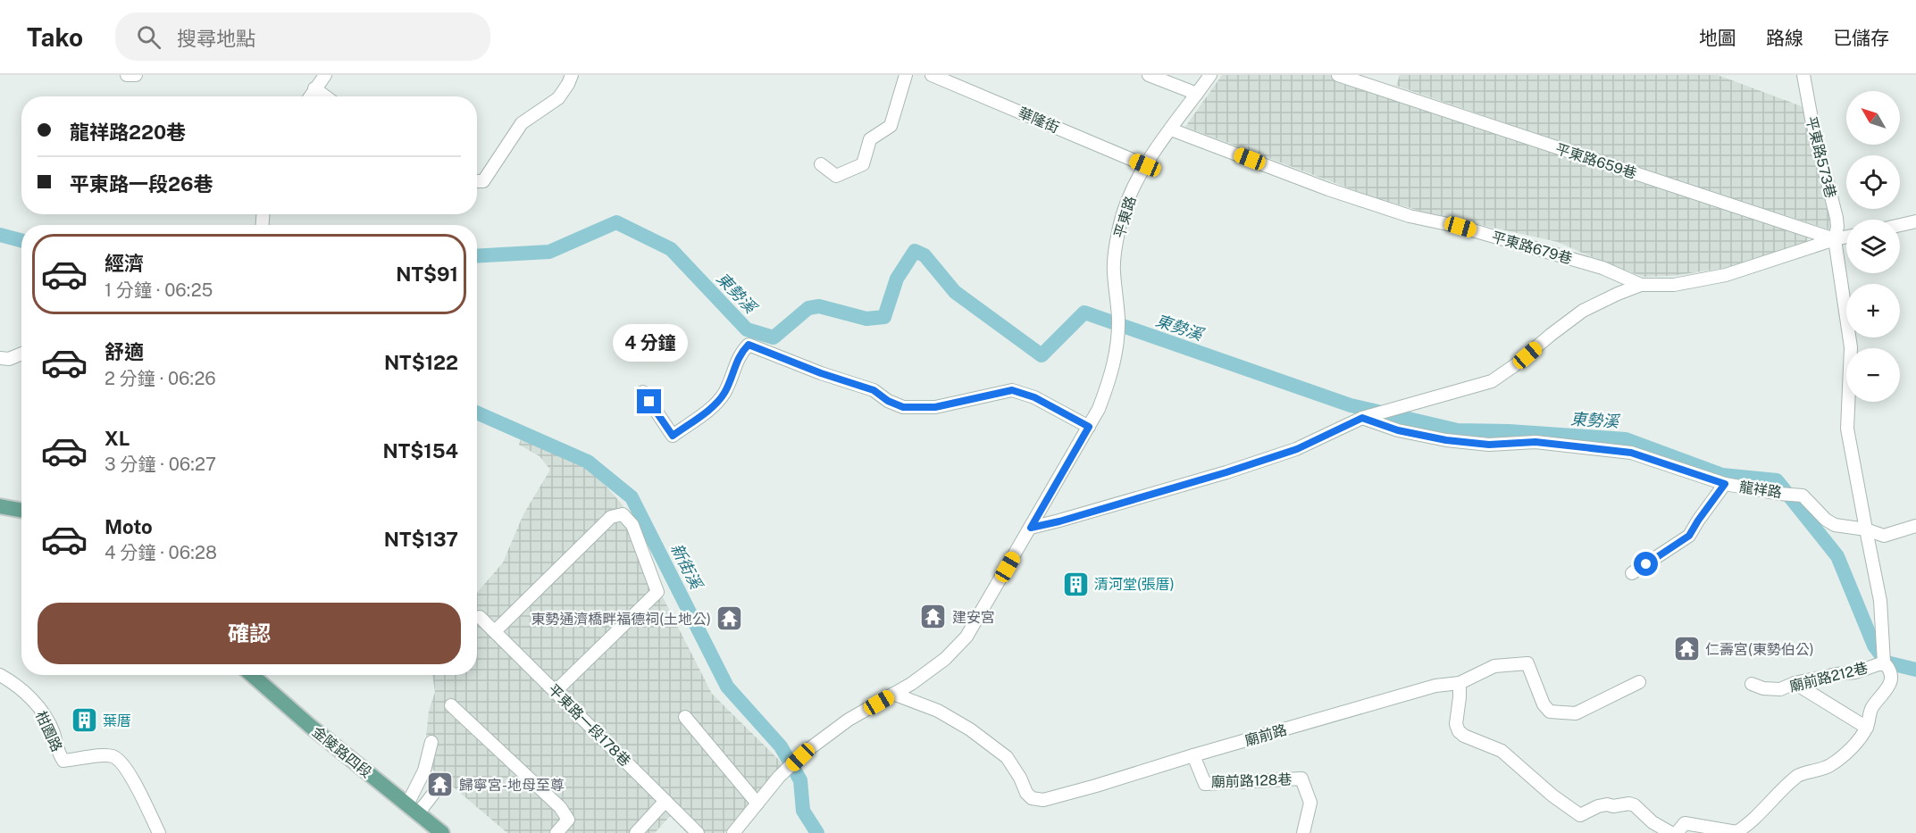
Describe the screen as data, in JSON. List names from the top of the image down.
{
  "streets": {
    "main road": ["金陵路四段"],
    "street": [
      "華隆街",
      "平東路573巷",
      "平東路659巷",
      "平東路",
      "平東路679巷",
      "龍祥路",
      "廟前路212巷",
      "平東路一段178巷",
      "柑園路",
      "廟前路",
      "廟前路128巷"
    ]
  },
  "crossings": [
    ["華隆街", "平東路"],
    ["平東路573巷", "平東路659巷"],
    ["平東路573巷", "平東路679巷"],
    ["平東路573巷", "龍祥路"],
    ["平東路573巷", "廟前路212巷"],
    ["平東路659巷", "平東路679巷"],
    ["平東路", "平東路679巷"],
    ["平東路", "廟前路"],
    ["廟前路", "廟前路128巷"]
  ],
  "water": ["東勢溪", "新街溪"],
  "places": {
    "building": ["清河堂(張厝)", "葉厝"],
    "temple": [
      "建安宮",
      "東勢通濟橋畔福德祠(土地公)",
      "仁壽宮(東勢伯公)",
      "歸寧宮-地母至尊"
    ]
  },
  "north": "top left",
  "page": {
    "header": "Tako",
    "search": "搜尋地點",
    "nav": ["地圖", "路線", "已儲存"],
    "map_buttons": ["+", "−"],
    "banner": ["龍祥路220巷", "平東路一段26巷"],
    "list": [
      {
        "name": "經濟",
        "note": "1 分鐘 · 06:25",
        "value": "NT$91"
      },
      {
        "name": "舒適",
        "note": "2 分鐘 · 06:26",
        "value": "NT$122"
      },
      {
        "name": "XL",
        "note": "3 分鐘 · 06:27",
        "value": "NT$154"
      },
      {
        "name": "Moto",
        "note": "4 分鐘 · 06:28",
        "value": "NT$137"
      }
    ],
    "bubble": "4 分鐘",
    "buttons": "確認"
  }
}
